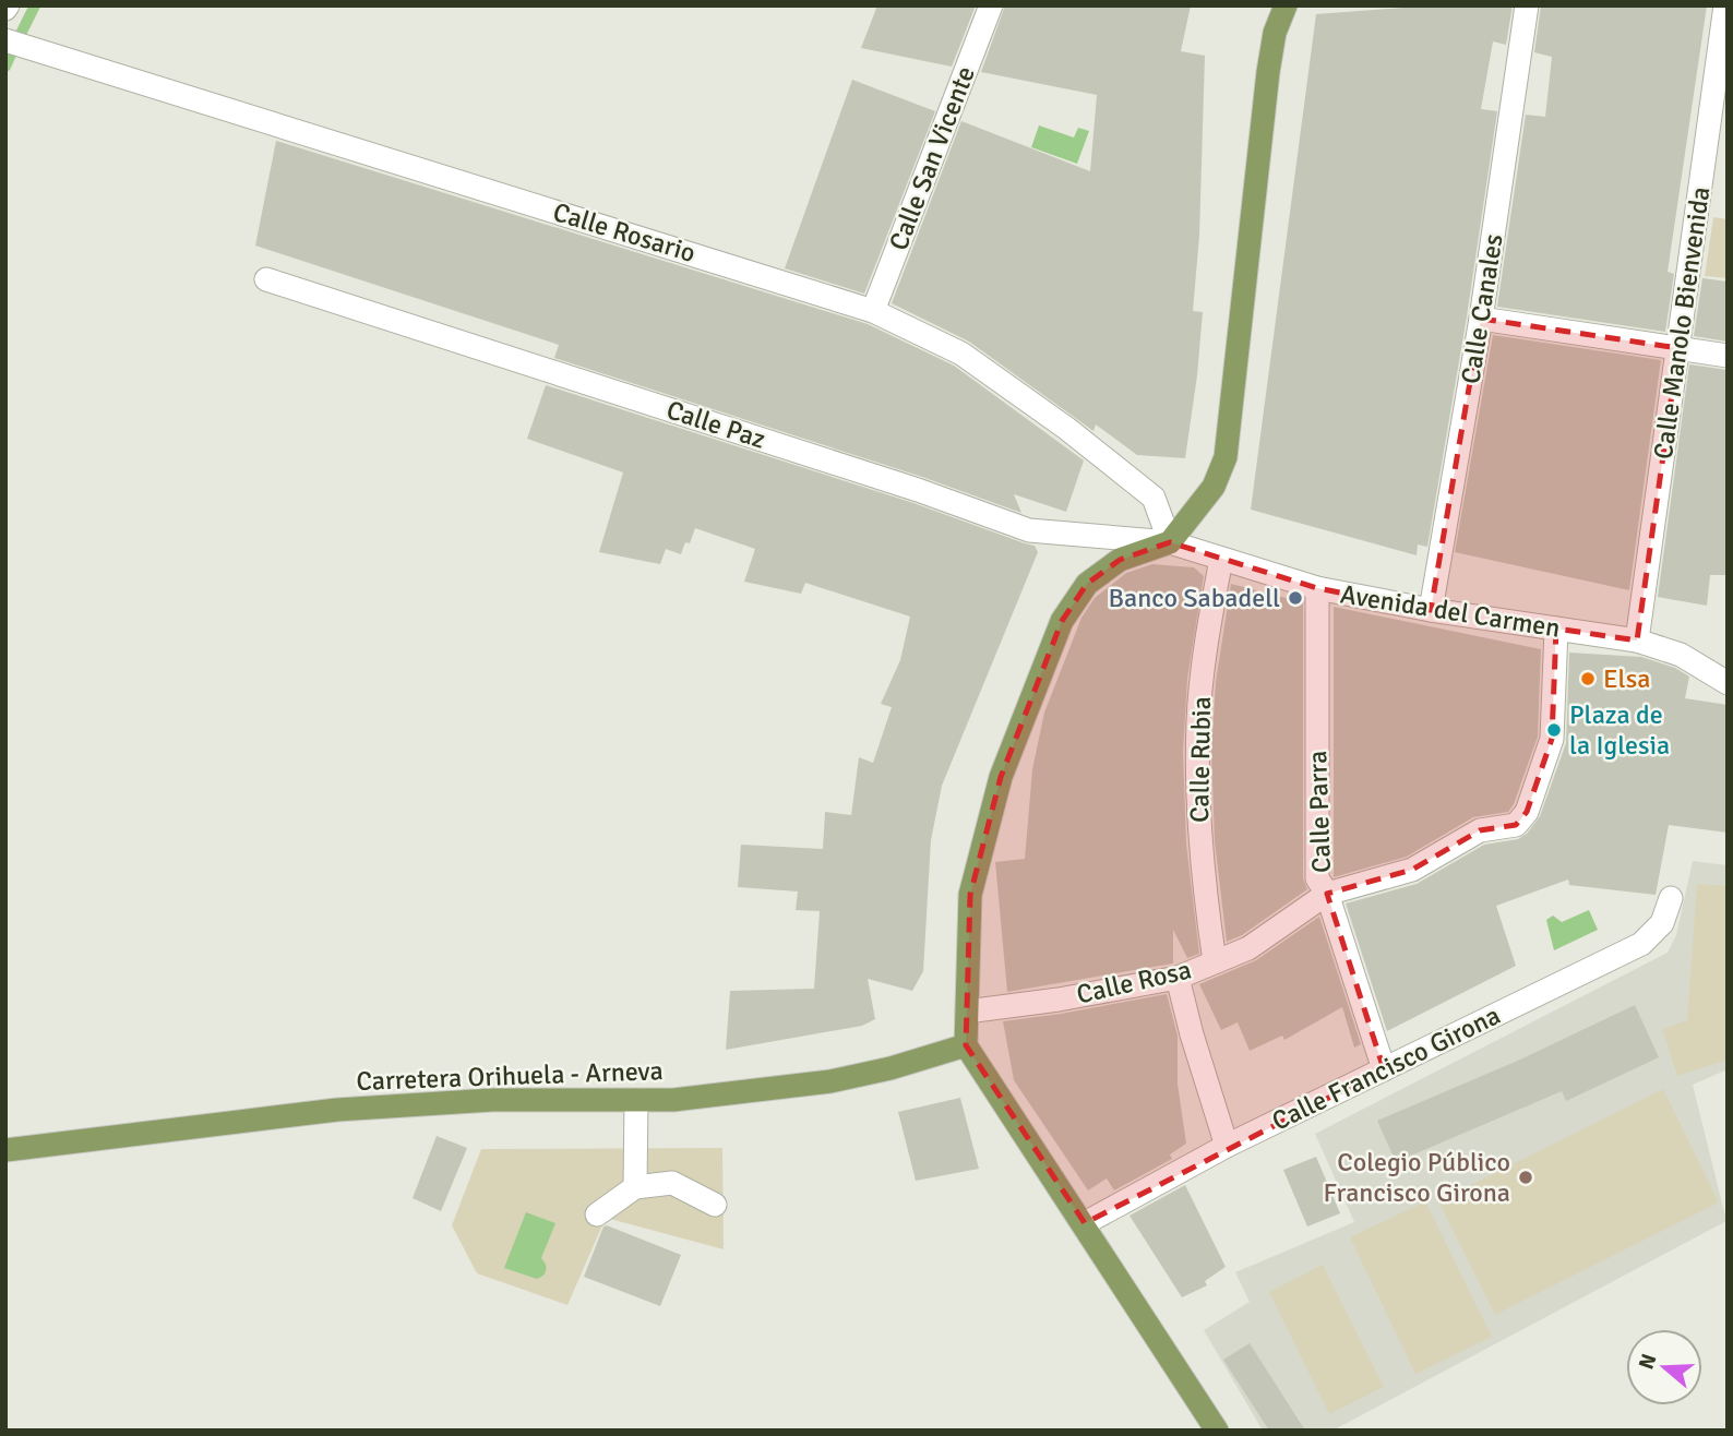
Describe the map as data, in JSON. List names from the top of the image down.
{
  "streets": {
    "main road": ["Carretera Orihuela - Arneva"],
    "street": [
      "Calle San Vicente",
      "Calle Rosario",
      "Calle Canales",
      "Calle Manolo Bienvenida",
      "Calle Paz",
      "Avenida del Carmen",
      "Calle Rubia",
      "Calle Parra",
      "Calle Rosa",
      "Calle Francisco Girona"
    ]
  },
  "crossings": [
    ["Calle San Vicente", "Calle Rosario"],
    ["Calle Rosario", "Calle Paz"],
    ["Calle Rosario", "Avenida del Carmen"],
    ["Calle Canales", "Avenida del Carmen"],
    ["Calle Manolo Bienvenida", "Avenida del Carmen"],
    ["Calle Paz", "Avenida del Carmen"],
    ["Avenida del Carmen", "Calle Rubia"],
    ["Avenida del Carmen", "Calle Parra"],
    ["Avenida del Carmen", "Calle Rosa"],
    ["Calle Rubia", "Calle Rosa"],
    ["Calle Parra", "Calle Rosa"],
    ["Calle Parra", "Calle Francisco Girona"]
  ],
  "places": [
    "Banco Sabadell",
    "Elsa",
    "Plaza de la Iglesia",
    "Colegio Público Francisco Girona"
  ],
  "north": "left"
}
